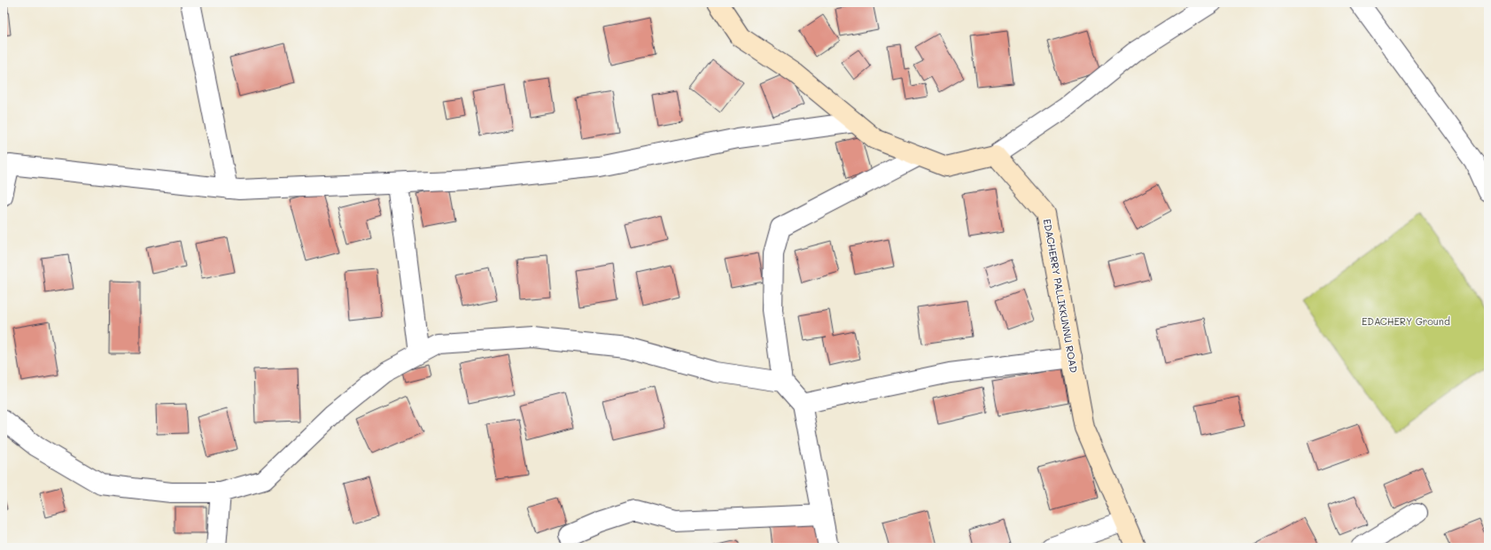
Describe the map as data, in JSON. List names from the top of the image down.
{
  "streets": {
    "main road": ["EDACHERRY PALLIKKUNNU ROAD"]
  },
  "parks": ["EDACHERY Ground"]
}
